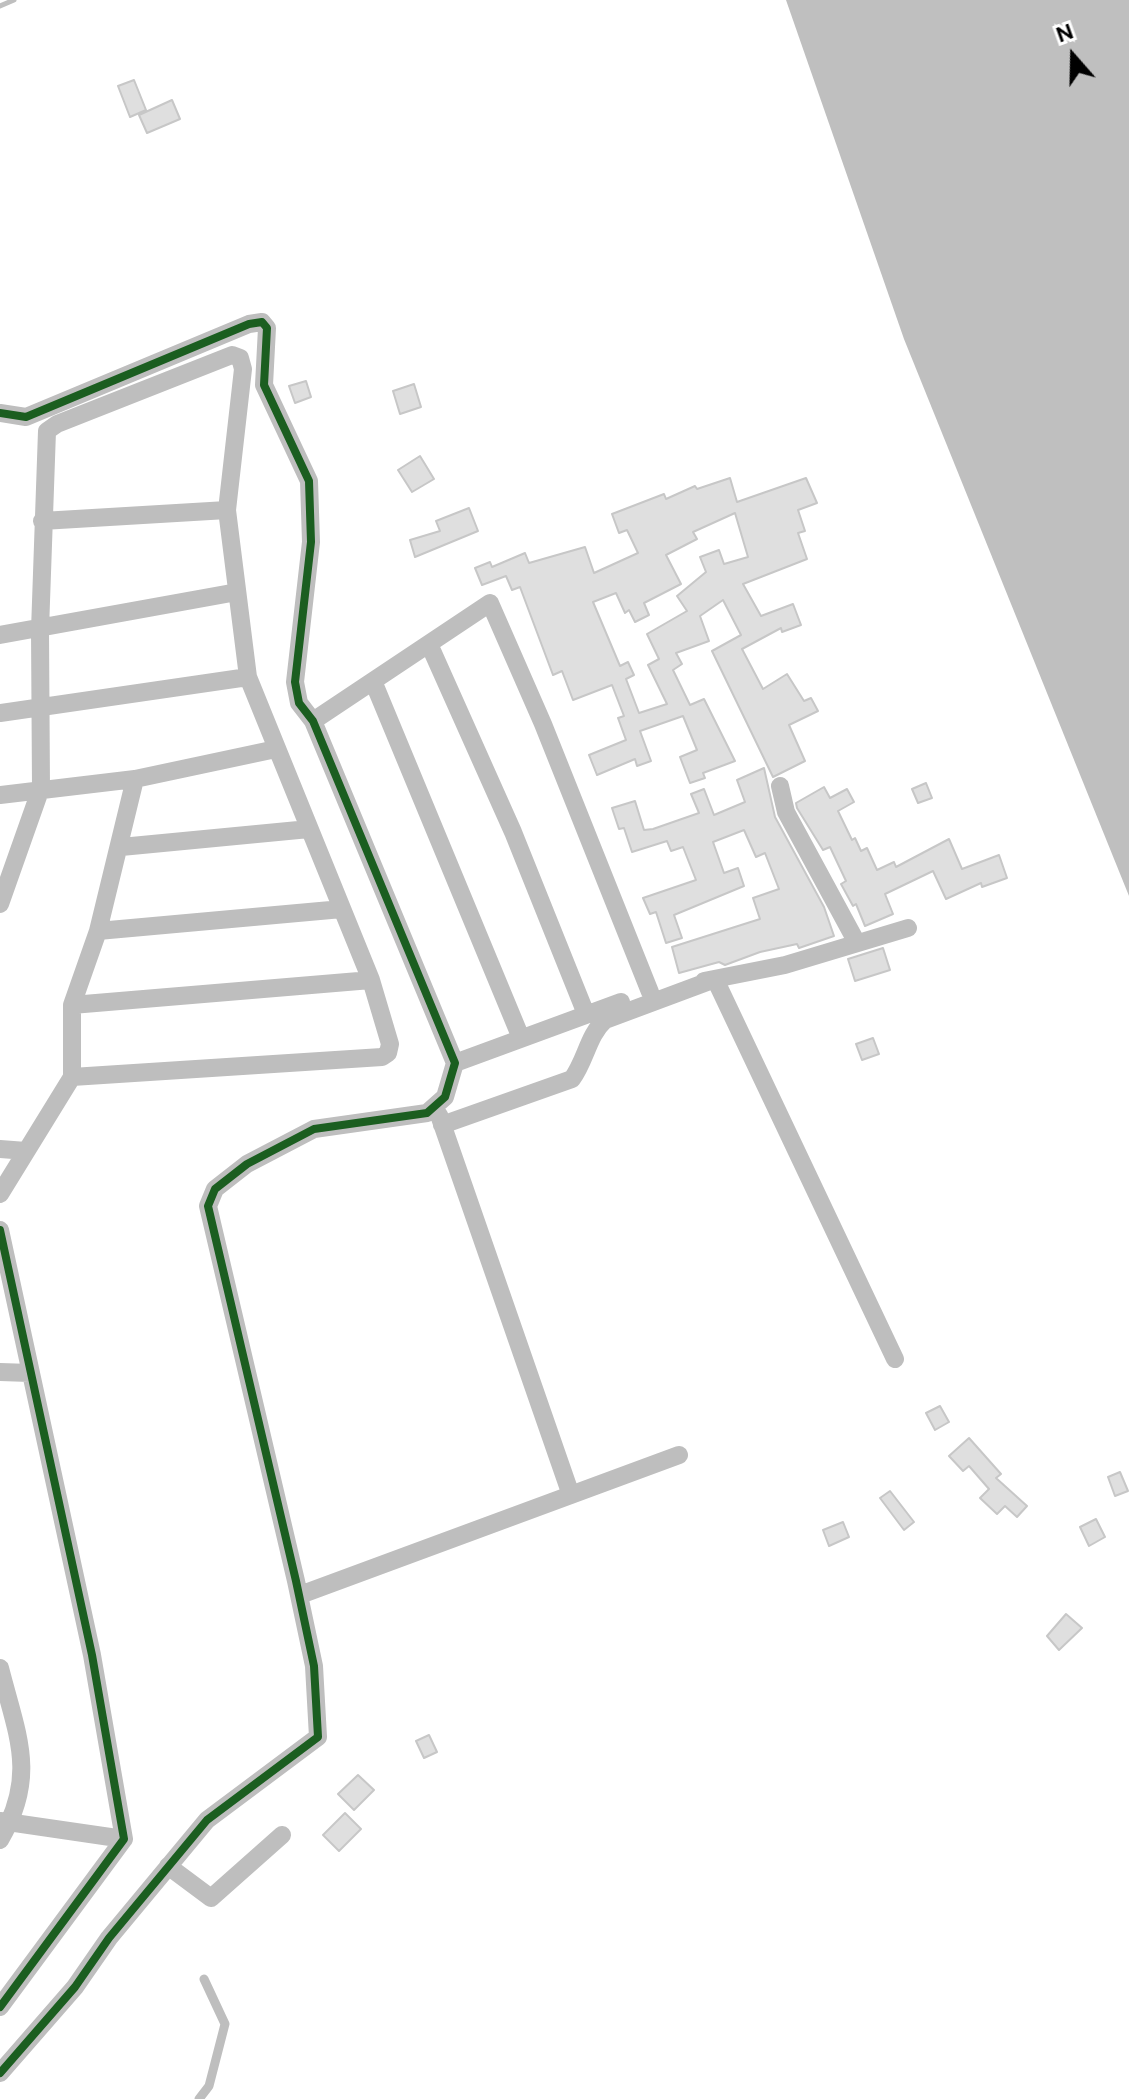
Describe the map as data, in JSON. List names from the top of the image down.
{
  "north": "top"
}
